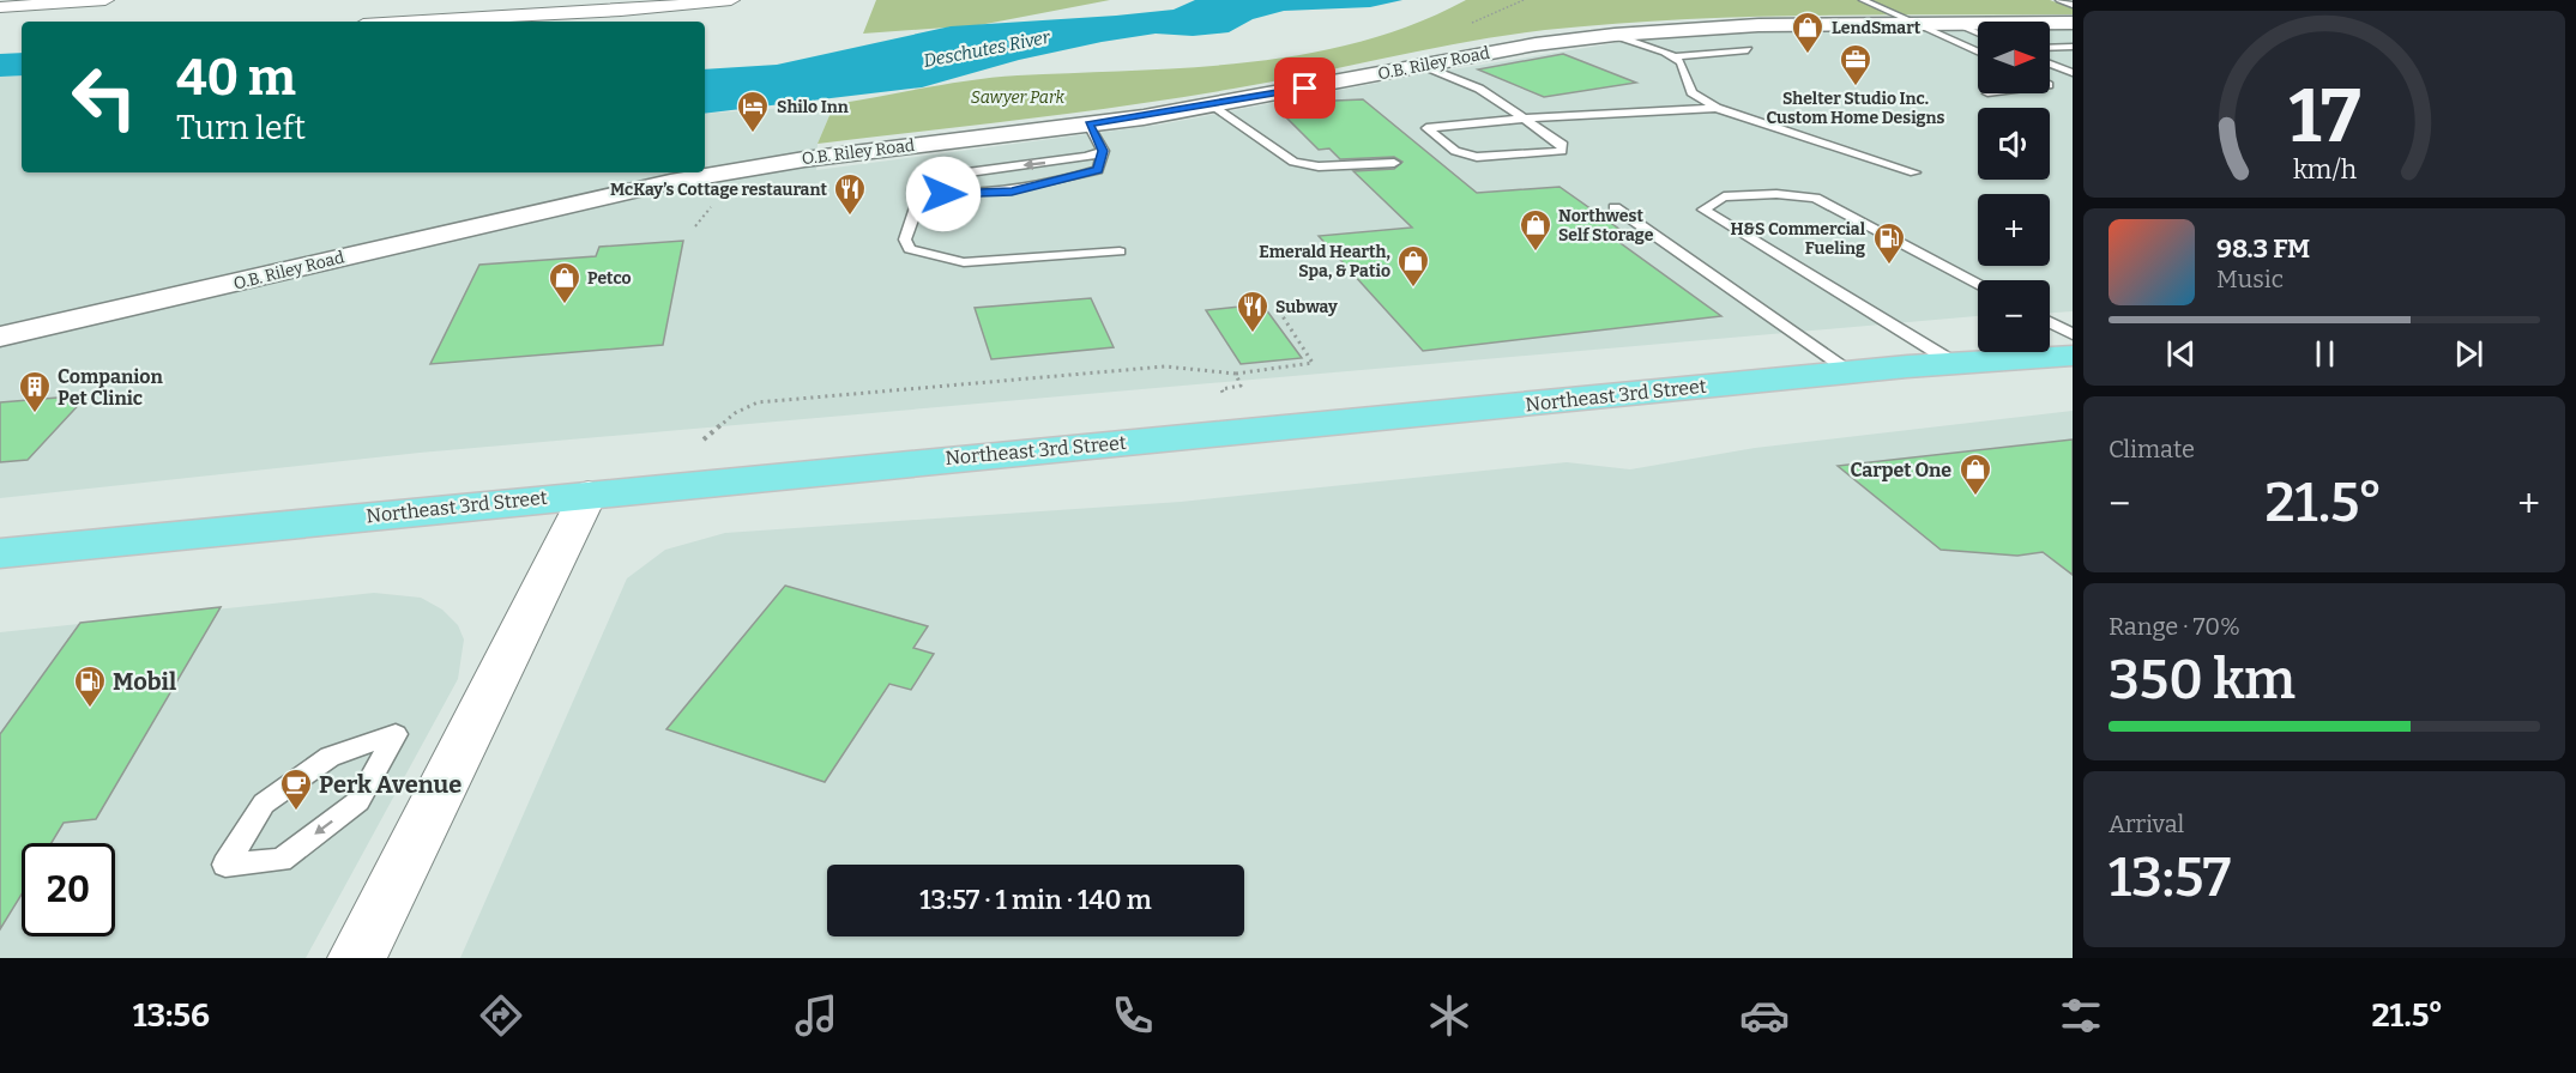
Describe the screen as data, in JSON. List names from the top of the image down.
{
  "streets": {
    "main road": ["Northeast 3rd Street"],
    "street": ["O.B. Riley Road"]
  },
  "water": ["Deschutes River"],
  "parks": ["Sawyer Park"],
  "places": {
    "shop": [
      "LendSmart",
      "Northwest Self Storage",
      "Emerald Hearth, Spa, & Patio",
      "Petco",
      "Carpet One"
    ],
    "office": ["Shelter Studio Inc. Custom Home Designs"],
    "hotel": ["Shilo Inn"],
    "restaurant": ["McKay’s Cottage restaurant", "Subway"],
    "fuel station": ["H&S Commercial Fueling", "Mobil"],
    "building": ["Companion Pet Clinic"],
    "cafe": ["Perk Avenue"]
  },
  "north": "right",
  "page": {
    "map_buttons": ["+", "−"],
    "turn": ["40 m", "Turn left"],
    "song": ["98.3 FM", "Music"],
    "tile": [
      "Climate",
      ["Range · 70%", "350 km"],
      ["Arrival", "13:57"]
    ],
    "heat": ["−", "21.5°", "+"],
    "limit": "20",
    "trip": "13:57 · 1 min · 140 m",
    "tabs": ["13:56", "21.5°"],
    "gauge": ["17", "km/h"]
  }
}
